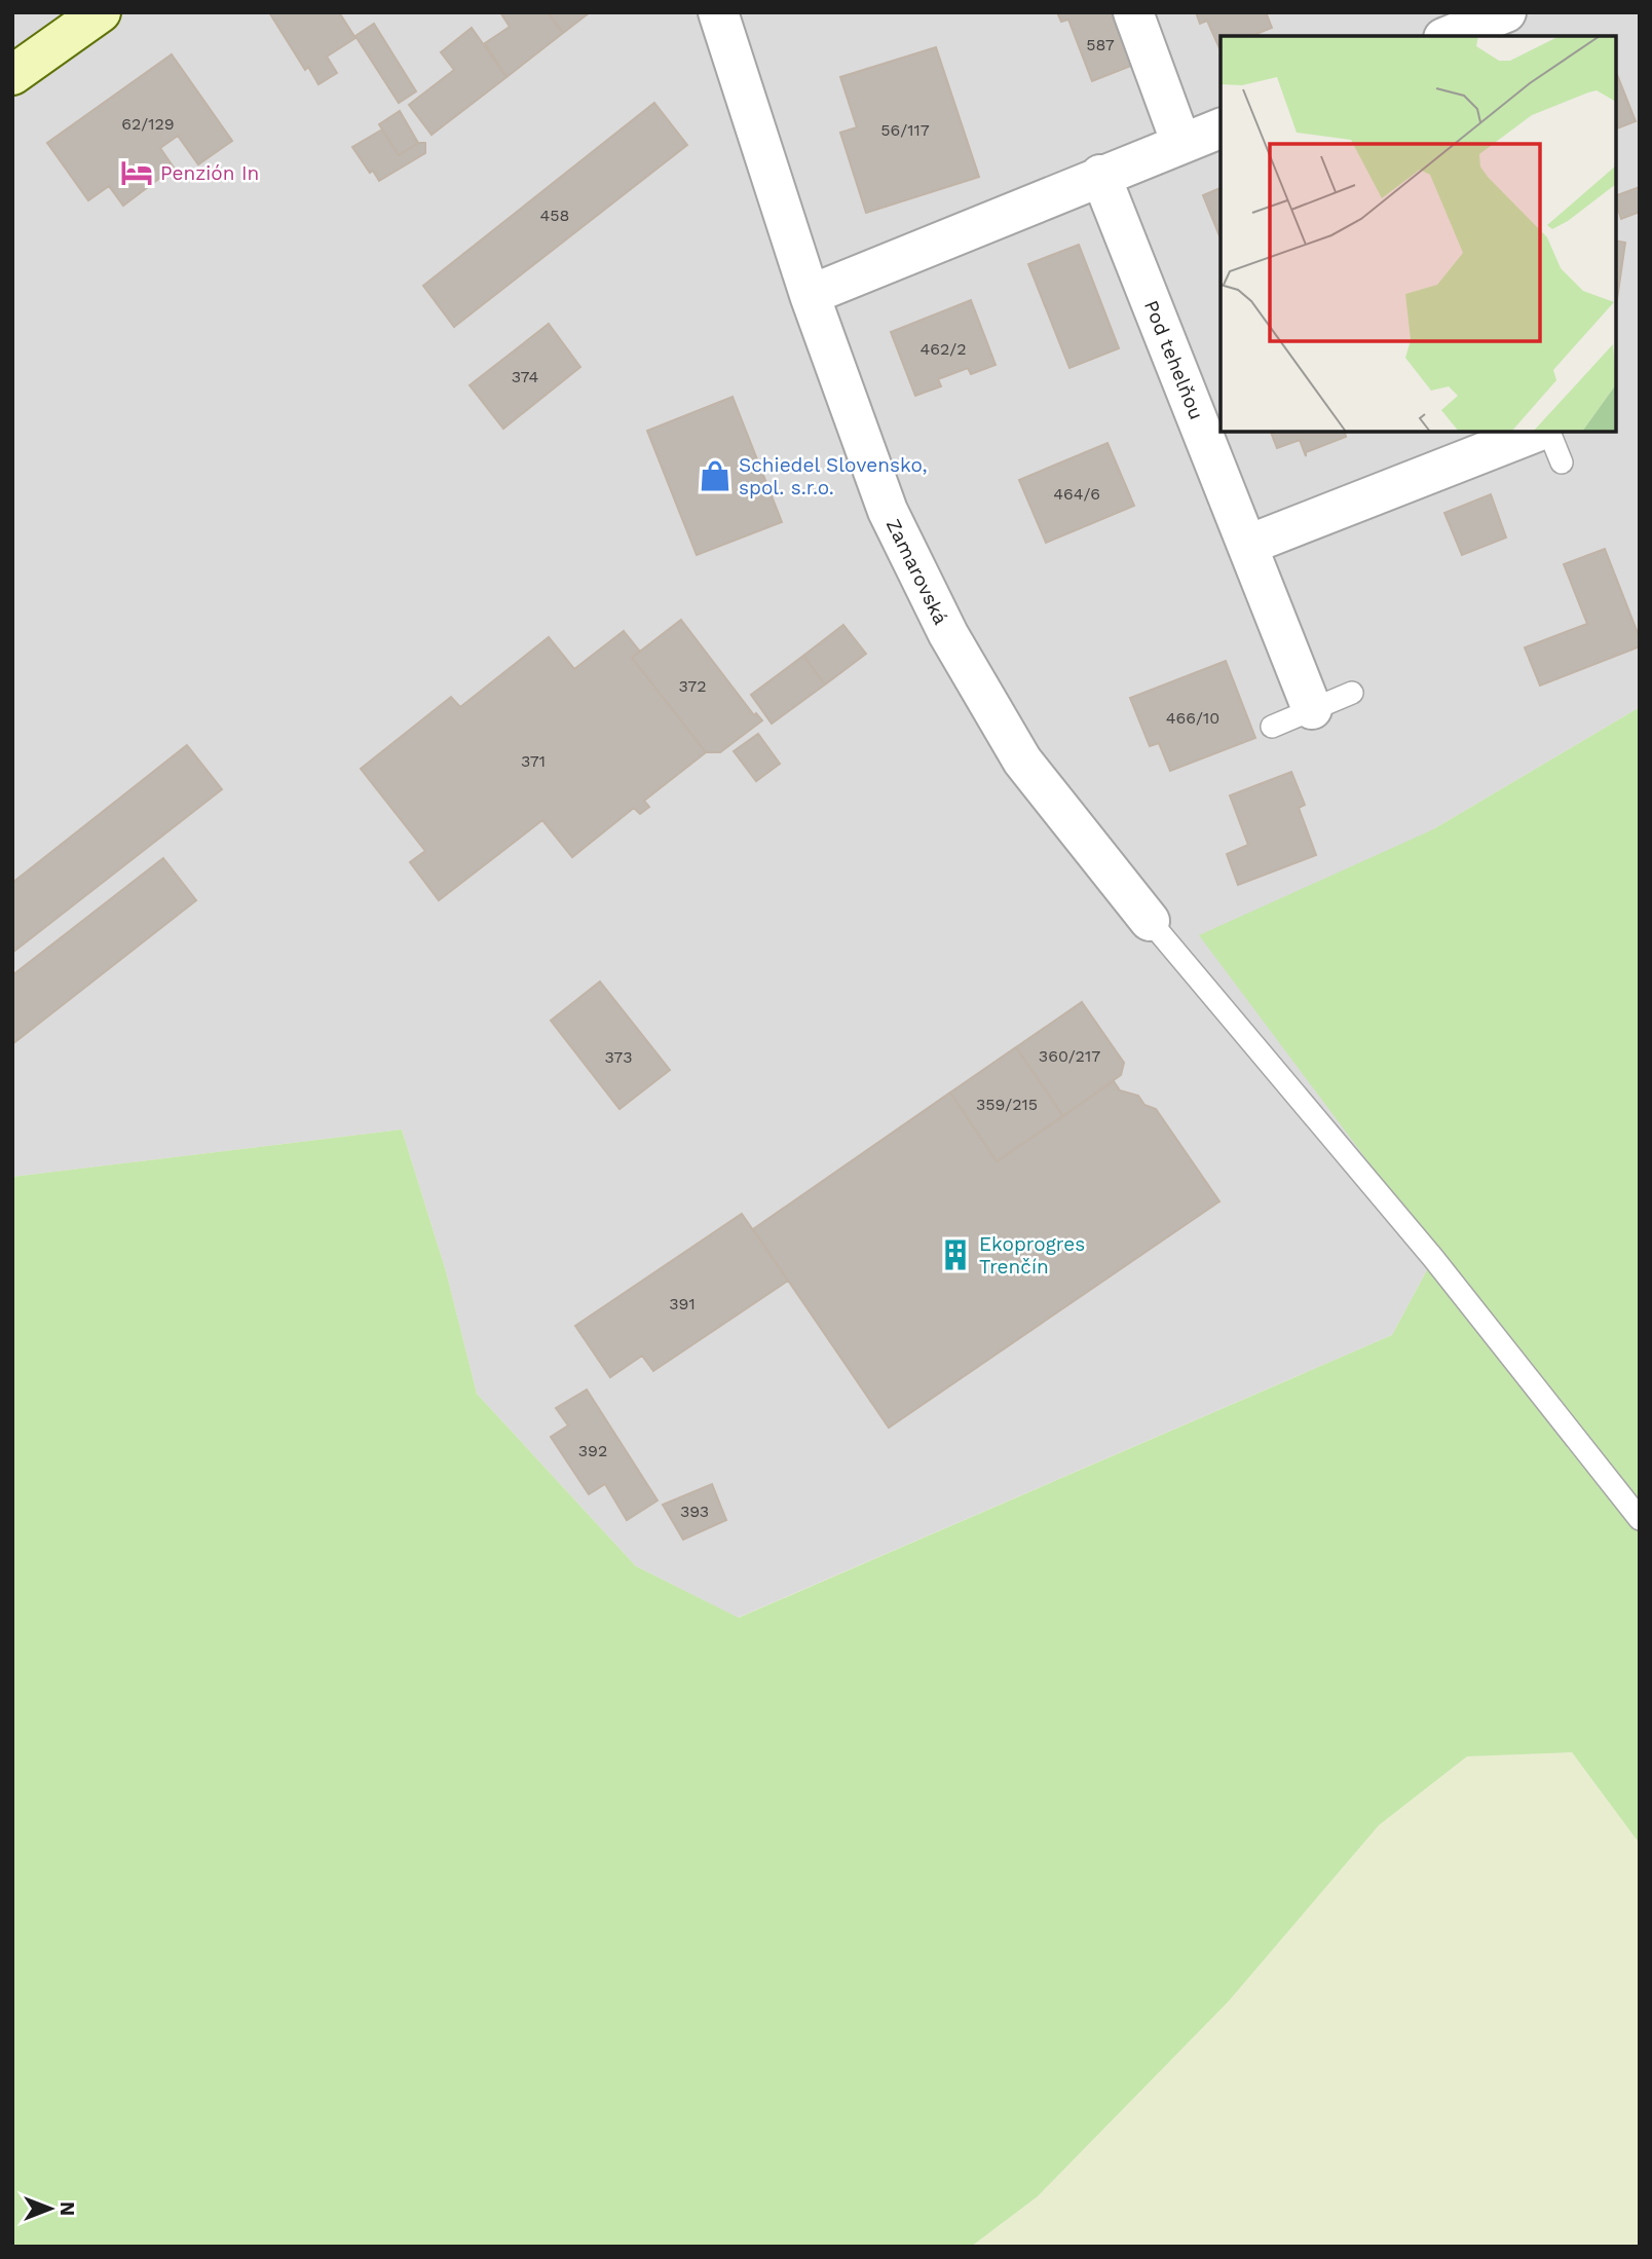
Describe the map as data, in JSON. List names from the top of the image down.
{
  "streets": {
    "street": ["Pod tehelňou", "Zamarovská"]
  },
  "places": {
    "hotel": ["Penzión In"],
    "shop": ["Schiedel Slovensko, spol. s.r.o."],
    "building": ["Ekoprogres Trenčín"]
  },
  "house_numbers": [
    "587",
    "62/129",
    "56/117",
    "458",
    "462/2",
    "374",
    "464/6",
    "372",
    "466/10",
    "371",
    "360/217",
    "373",
    "359/215",
    "391",
    "392",
    "393"
  ],
  "north": "right"
}
